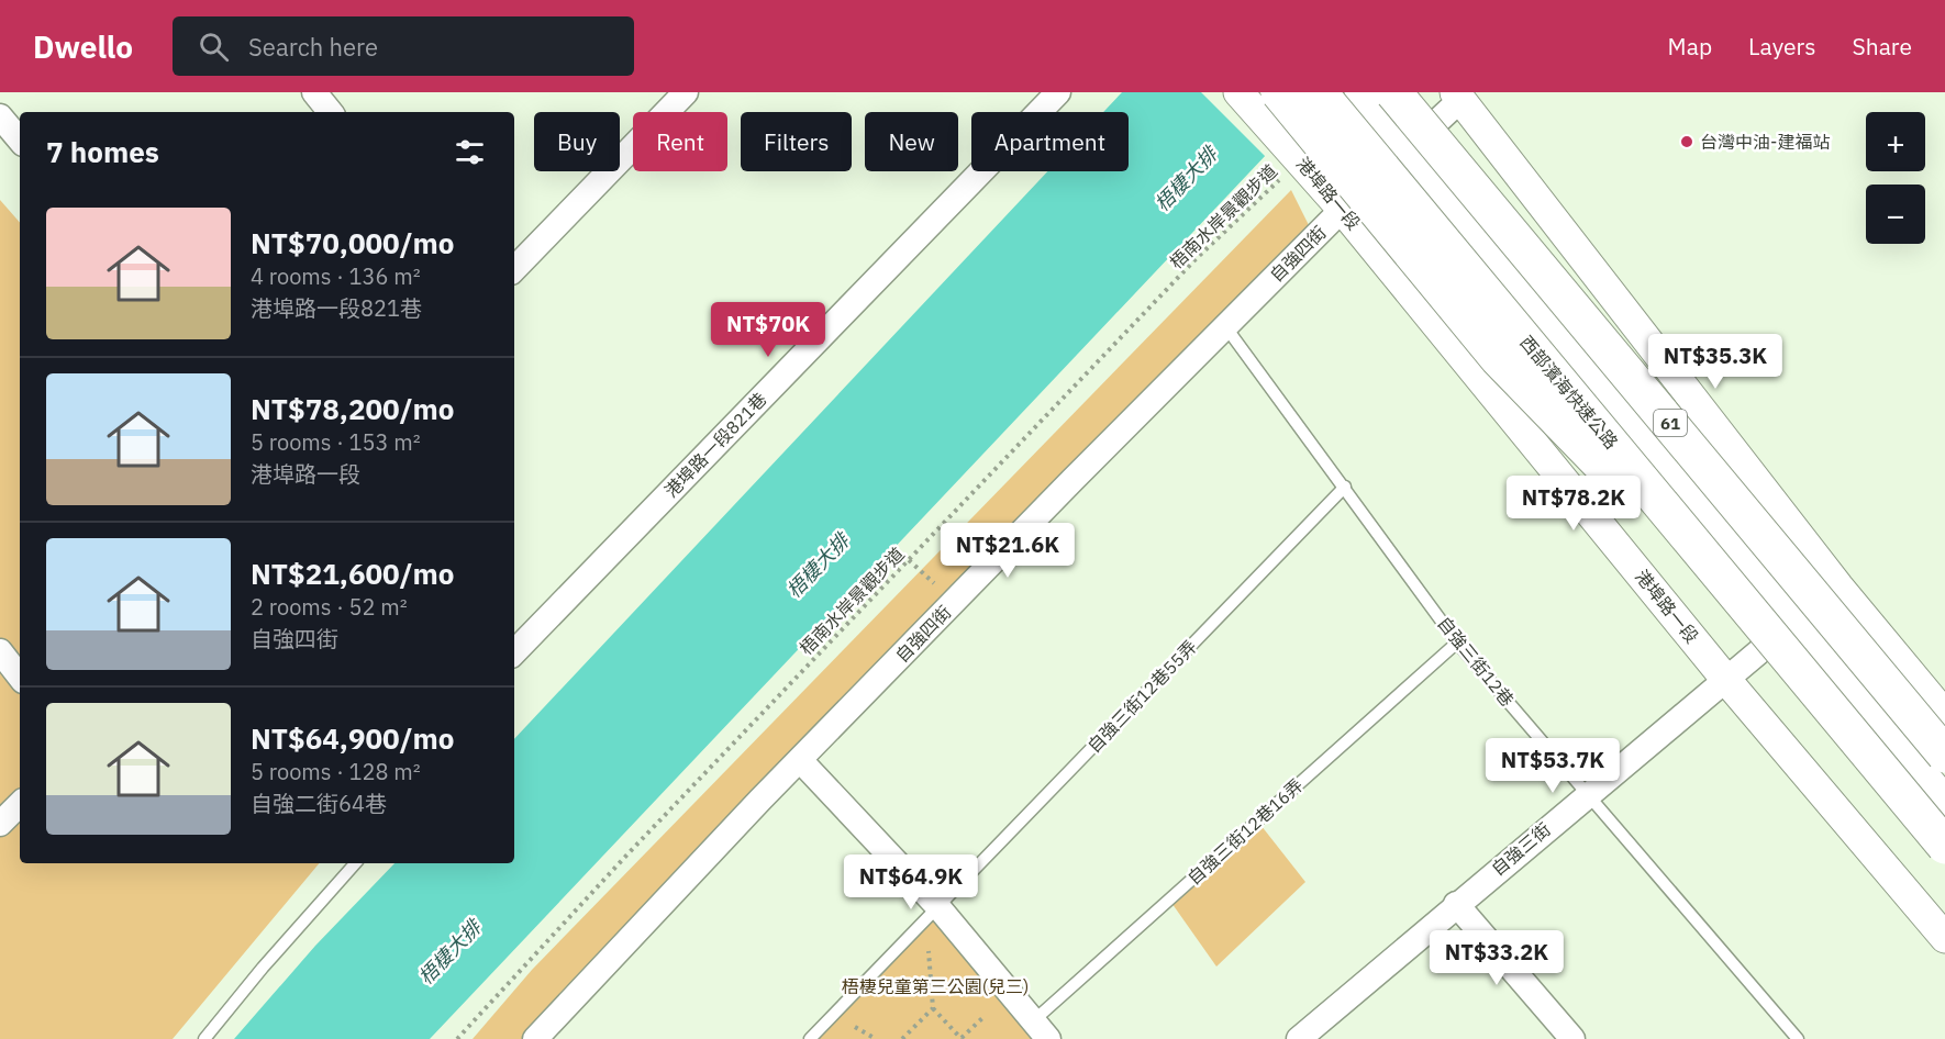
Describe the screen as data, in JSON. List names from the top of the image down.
{
  "streets": {
    "highway": ["西部濱海快速公路", "61"],
    "street": [
      "港埠路一段",
      "自強四街",
      "港埠路一段821巷",
      "自強三街"
    ],
    "lane": ["自強三街12巷", "自強三街12巷55弄", "自強三街12巷16弄"],
    "path": ["梧南水岸景觀步道"]
  },
  "crossings": [
    ["港埠路一段", "梧南水岸景觀步道"],
    ["港埠路一段", "自強四街"],
    ["港埠路一段", "自強三街"],
    ["自強四街", "自強三街12巷"],
    ["自強三街12巷", "自強三街12巷55弄"],
    ["自強三街12巷", "自強三街12巷16弄"],
    ["自強三街12巷", "自強三街"]
  ],
  "water": ["梧棲大排"],
  "parks": ["梧棲兒童第三公園(兒三)"],
  "places": ["台灣中油-建福站"],
  "page": {
    "header": "Dwello",
    "search": "Search here",
    "nav": ["Map", "Layers", "Share"],
    "map_buttons": ["+", "−"],
    "chip": [
      "Buy",
      "Rent",
      "Filters",
      "New",
      "Apartment"
    ],
    "heading": "7 homes",
    "list": [
      {
        "name": "NT$70,000/mo",
        "note": "4 rooms · 136 m² · 港埠路一段821巷"
      },
      {
        "name": "NT$78,200/mo",
        "note": "5 rooms · 153 m² · 港埠路一段"
      },
      {
        "name": "NT$21,600/mo",
        "note": "2 rooms · 52 m² · 自強四街"
      },
      {
        "name": "NT$64,900/mo",
        "note": "5 rooms · 128 m² · 自強二街64巷"
      }
    ],
    "price": [
      "NT$70K",
      "NT$35.3K",
      "NT$78.2K",
      "NT$21.6K",
      "NT$53.7K",
      "NT$64.9K",
      "NT$33.2K"
    ]
  }
}
